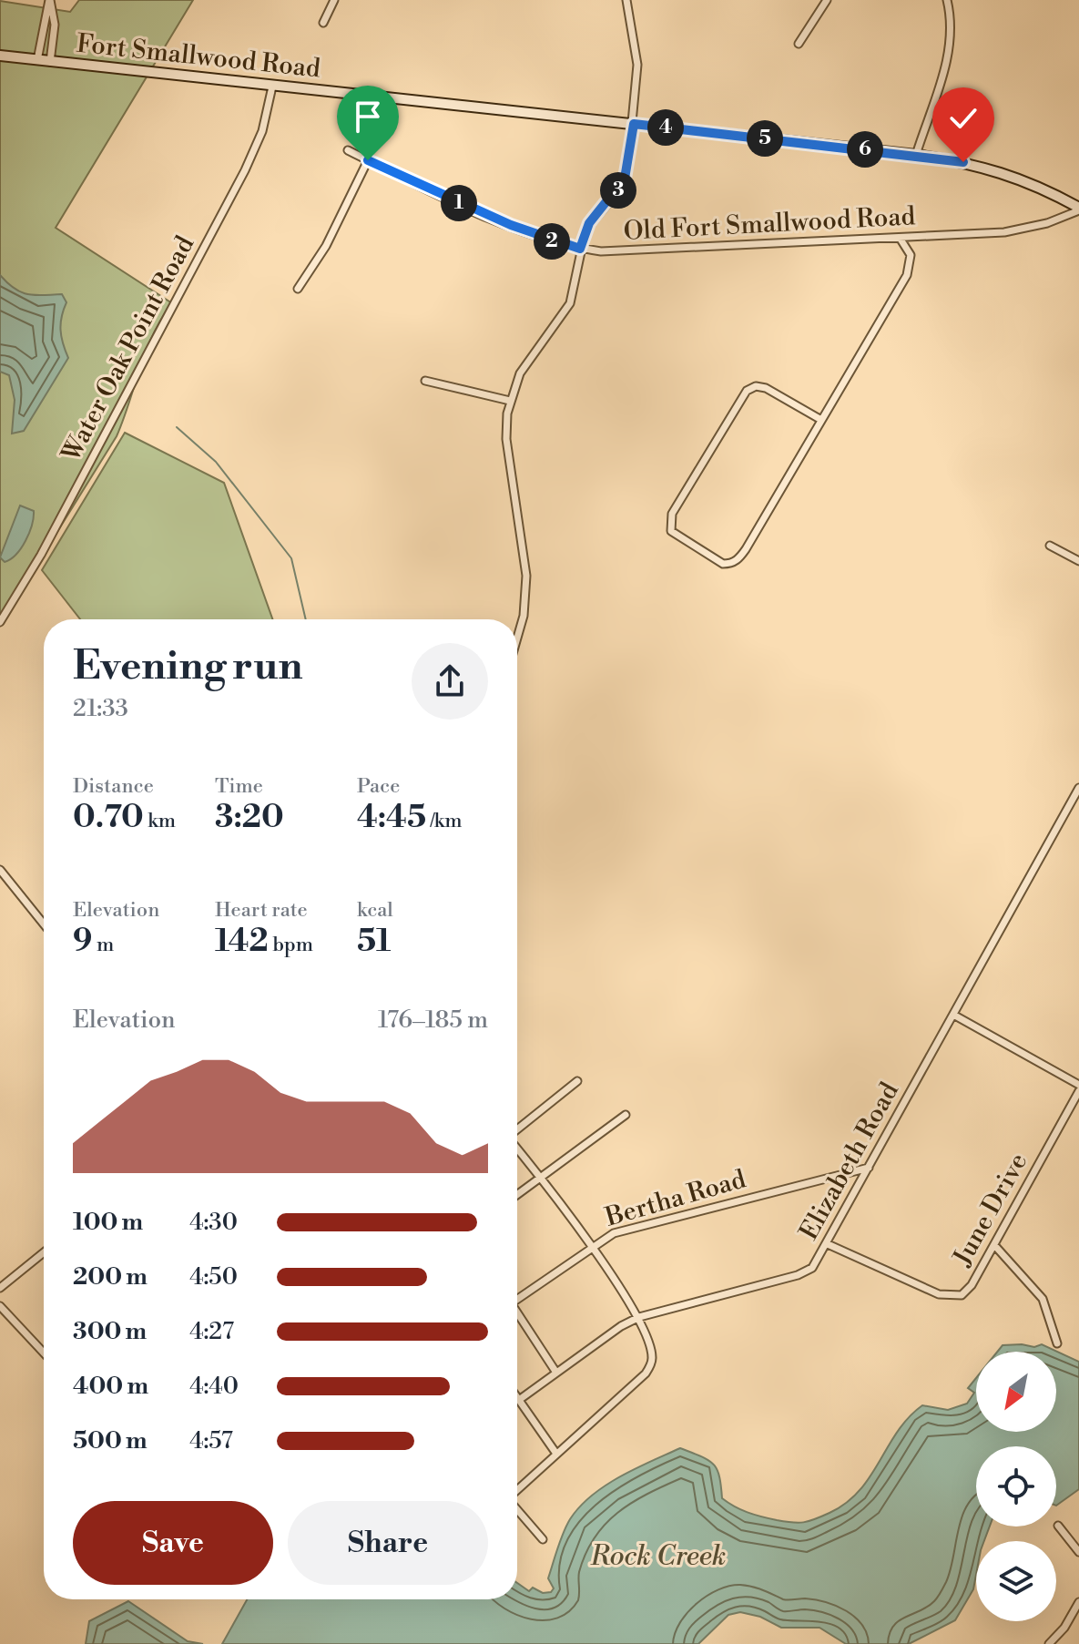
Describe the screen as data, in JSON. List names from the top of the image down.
{
  "streets": {
    "main road": ["Fort Smallwood Road"],
    "street": [
      "Old Fort Smallwood Road",
      "Water Oak Point Road",
      "Elizabeth Road",
      "Bertha Road",
      "June Drive"
    ]
  },
  "crossings": [
    ["Fort Smallwood Road", "Old Fort Smallwood Road"],
    ["Fort Smallwood Road", "Water Oak Point Road"],
    ["Elizabeth Road", "Bertha Road"],
    ["Elizabeth Road", "June Drive"]
  ],
  "water": ["Rock Creek"],
  "north": "bottom left",
  "page": {
    "pins": [
      "4",
      "5",
      "6",
      "3",
      "1",
      "2"
    ],
    "heading": ["Evening run", "21:33"],
    "stats": [
      ["Distance", "0.70 km"],
      ["Time", "3:20"],
      ["Pace", "4:45 /km"],
      ["Elevation", "9 m"],
      ["Heart rate", "142 bpm"],
      ["kcal", "51"]
    ],
    "chart": ["Elevation", "176–185 m"],
    "list": [
      {
        "name": "100 m",
        "note": "4:30"
      },
      {
        "name": "200 m",
        "note": "4:50"
      },
      {
        "name": "300 m",
        "note": "4:27"
      },
      {
        "name": "400 m",
        "note": "4:40"
      },
      {
        "name": "500 m",
        "note": "4:57"
      }
    ],
    "buttons": ["Save", "Share"]
  }
}
